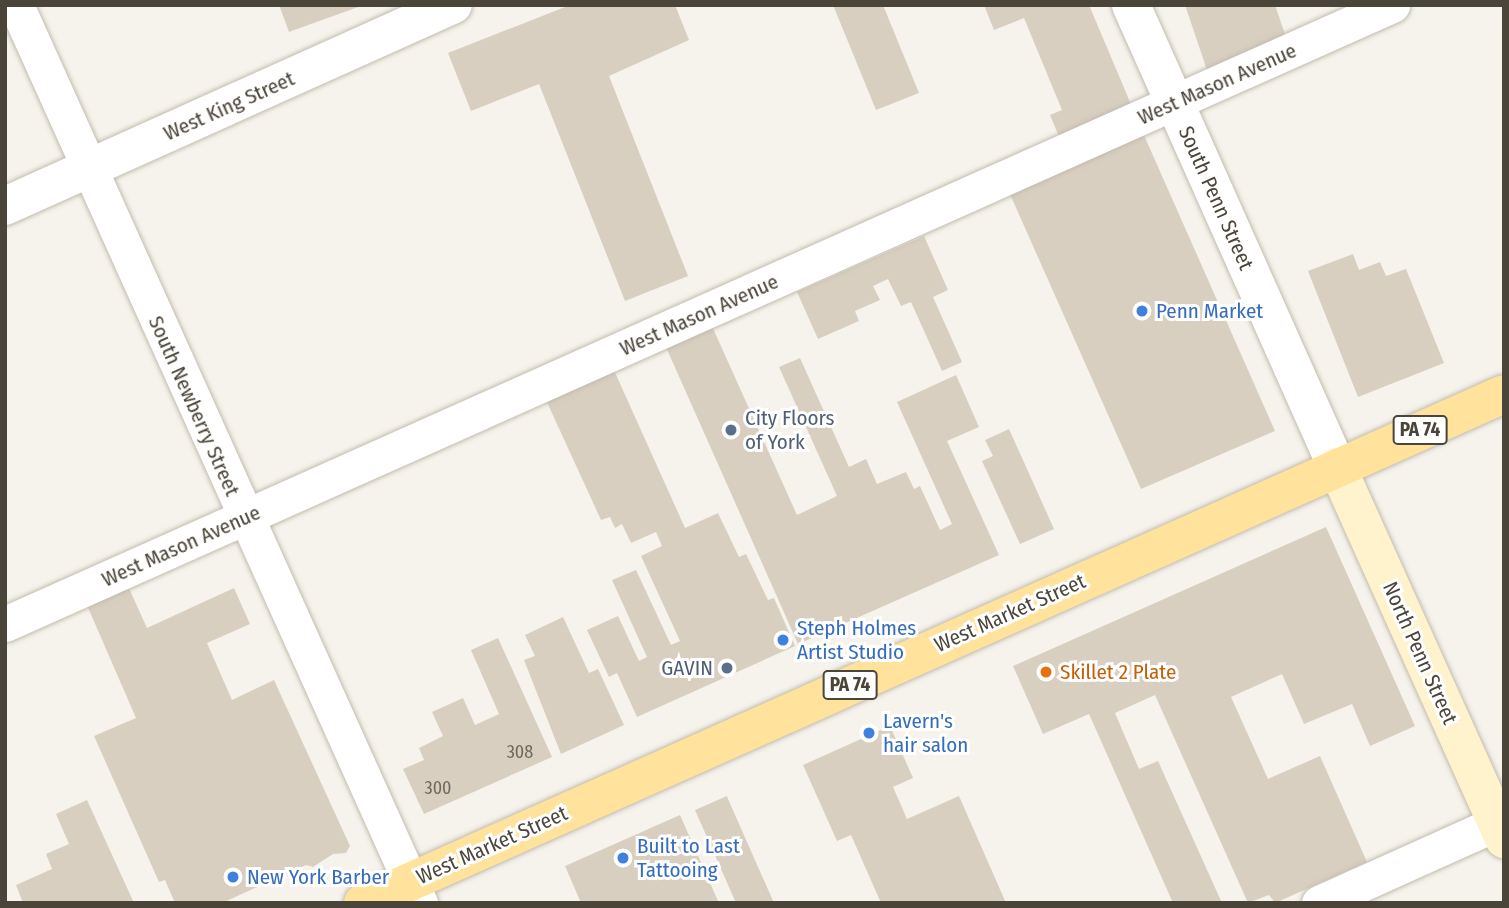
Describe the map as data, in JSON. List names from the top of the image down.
{
  "streets": {
    "main road": ["PA 74", "West Market Street", "North Penn Street"],
    "street": [
      "West Mason Avenue",
      "West King Street",
      "South Penn Street",
      "South Newberry Street"
    ]
  },
  "crossings": [
    ["West Mason Avenue", "South Penn Street"],
    ["West Mason Avenue", "South Newberry Street"],
    ["West King Street", "South Newberry Street"],
    ["South Penn Street", "West Market Street"],
    ["South Penn Street", "North Penn Street"],
    ["South Newberry Street", "West Market Street"],
    ["West Market Street", "North Penn Street"]
  ],
  "places": [
    "Penn Market",
    "City Floors of York",
    "Steph Holmes Artist Studio",
    "GAVIN",
    "Skillet 2 Plate",
    "Lavern's hair salon",
    "Built to Last Tattooing",
    "New York Barber"
  ],
  "house_numbers": ["308", "300"]
}
